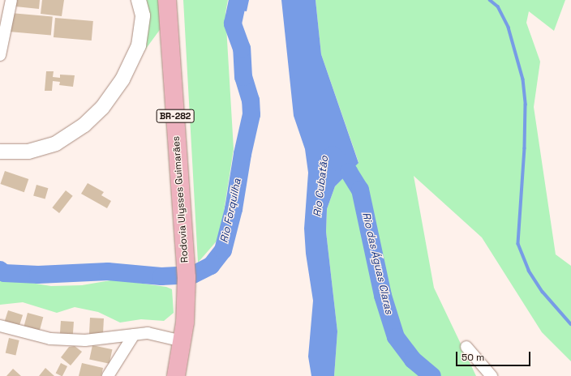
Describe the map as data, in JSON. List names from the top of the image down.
{
  "streets": {
    "highway": ["BR-282", "Rodovia Ulysses Guimarães"]
  },
  "water": ["Rio Cubatão", "Rio Forquilha", "Rio das Águas Claras"],
  "scale_bar": "50 m"
}
